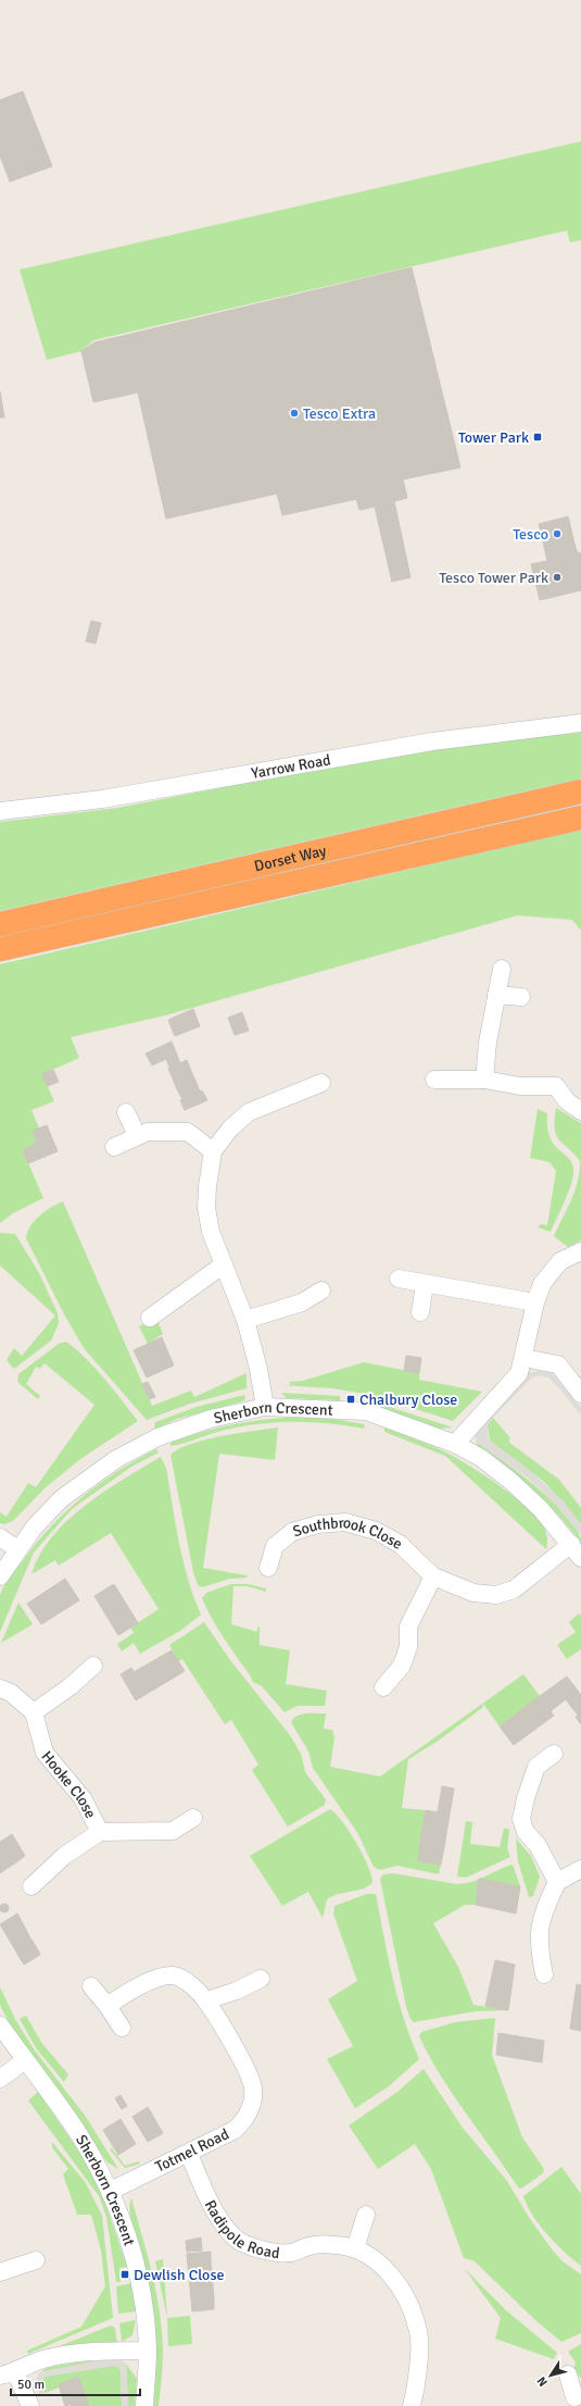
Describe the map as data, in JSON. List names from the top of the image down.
{
  "streets": {
    "highway": ["Dorset Way"],
    "street": [
      "Yarrow Road",
      "Sherborn Crescent",
      "Southbrook Close",
      "Hooke Close",
      "Totmel Road",
      "Radipole Road"
    ]
  },
  "crossings": [
    ["Sherborn Crescent", "Southbrook Close"],
    ["Sherborn Crescent", "Totmel Road"],
    ["Totmel Road", "Radipole Road"]
  ],
  "places": {
    "other": ["Tesco Extra", "Tesco", "Tesco Tower Park"],
    "transit": ["Tower Park", "Chalbury Close", "Dewlish Close"]
  },
  "scale_bar": "50 m",
  "north": "bottom left"
}
